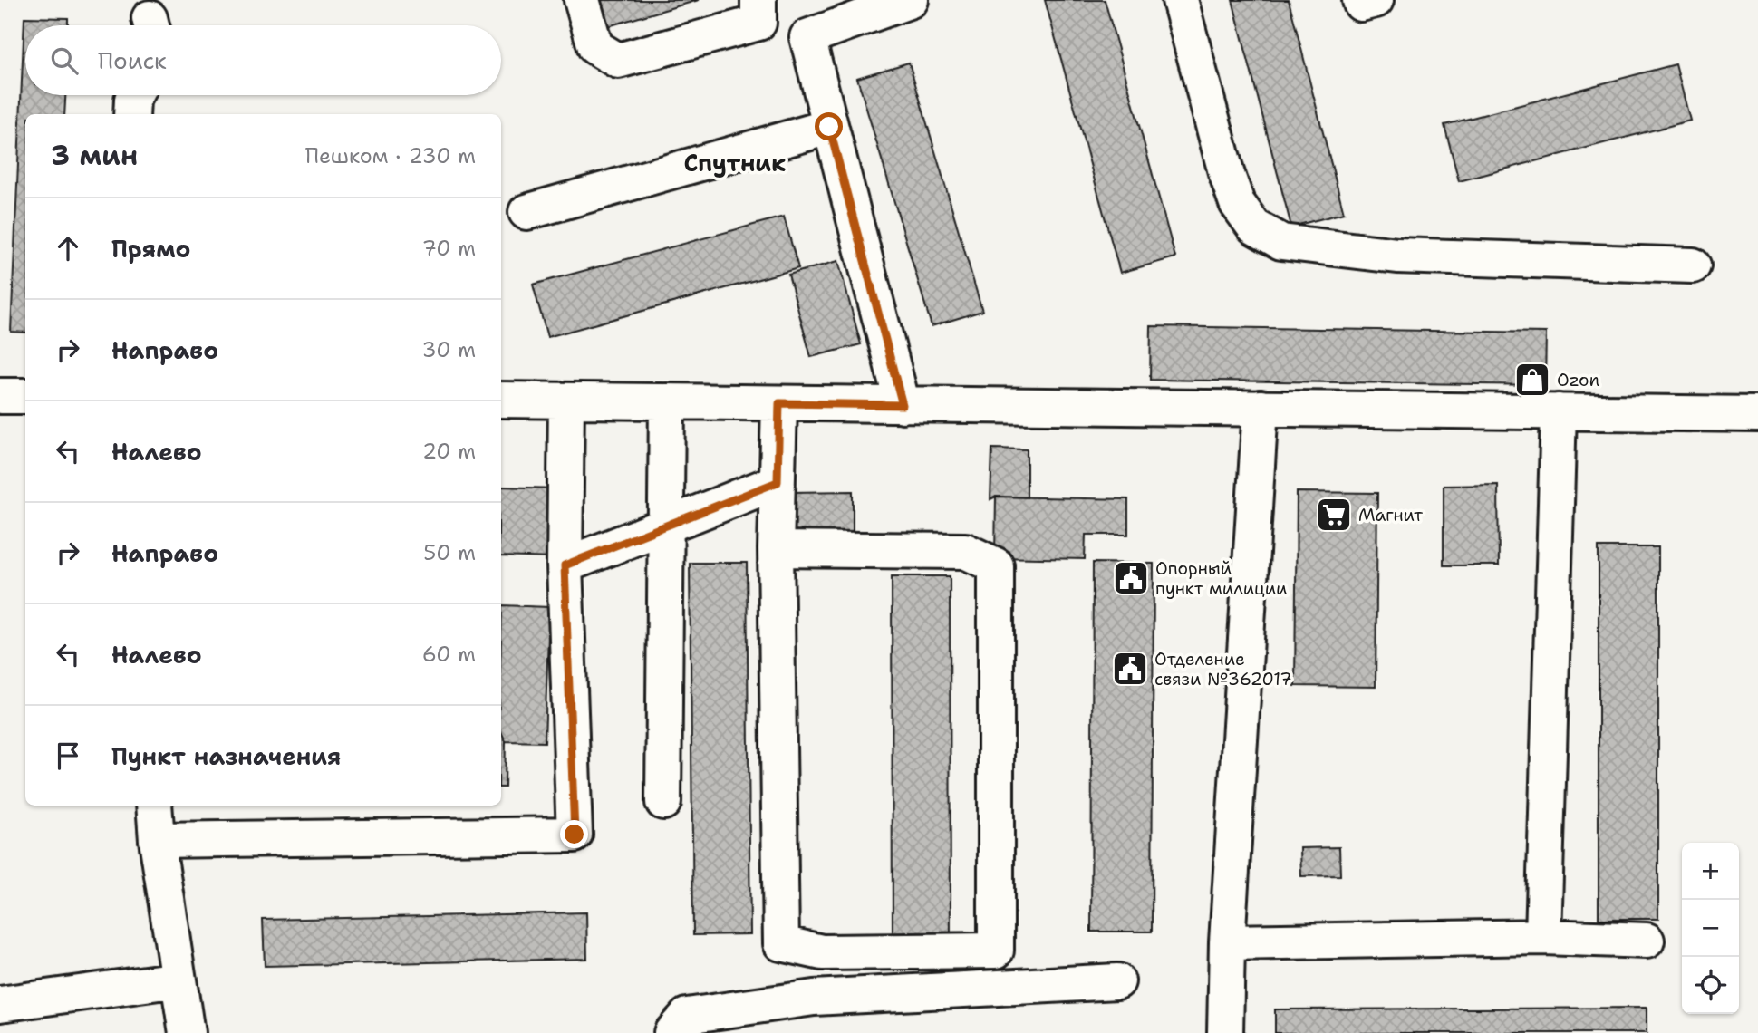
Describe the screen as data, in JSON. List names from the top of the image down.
{
  "districts": ["Спутник"],
  "places": {
    "shop": ["Ozon"],
    "supermarket": ["Магнит"],
    "public building": ["Опорный пункт милиции", "Отделение связи №362017"]
  },
  "page": {
    "search": "Поиск",
    "heading": ["3 мин", "Пешком · 230 m"],
    "list": [
      ["Прямо", "70 m"],
      ["Направо", "30 m"],
      ["Налево", "20 m"],
      ["Направо", "50 m"],
      ["Налево", "60 m"],
      "Пункт назначения"
    ],
    "map_buttons": ["+", "−"]
  }
}
